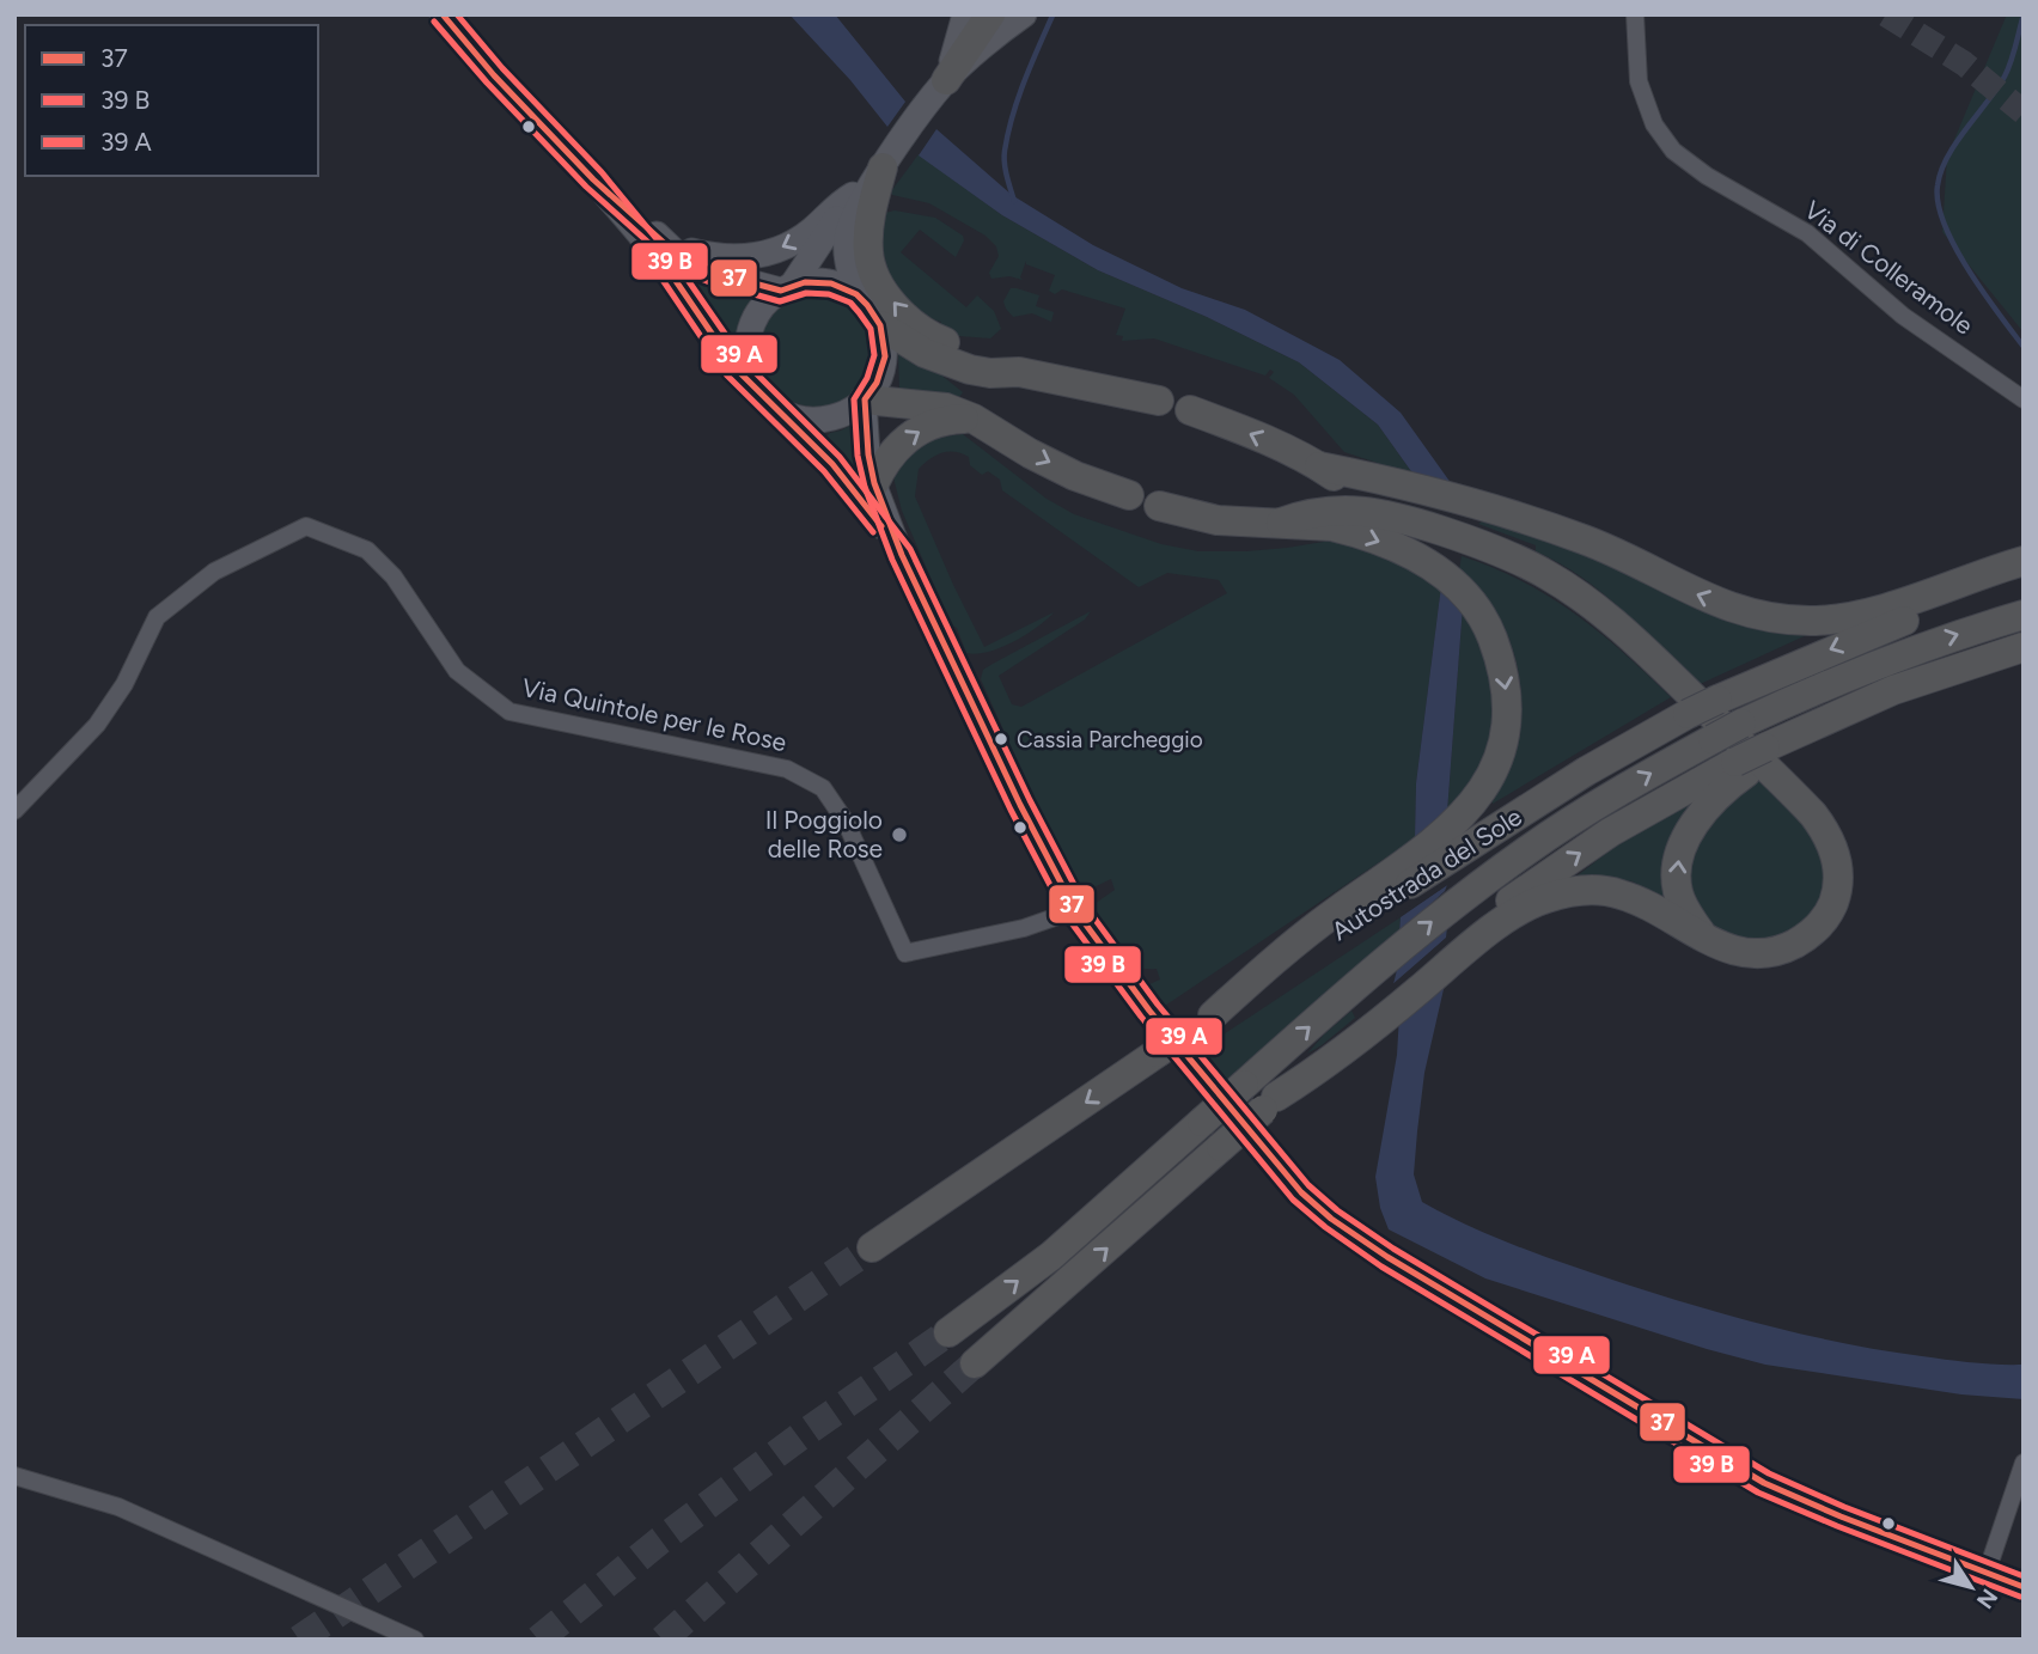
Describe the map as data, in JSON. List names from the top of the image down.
{
  "streets": {
    "highway": ["Autostrada del Sole"],
    "street": ["Via di Colleramole", "Via Quintole per le Rose"]
  },
  "places": ["Cassia Parcheggio", "Il Poggiolo delle Rose"],
  "lines": ["transit line 37"],
  "legend": ["37", "39 B", "39 A"],
  "north": "bottom right"
}
